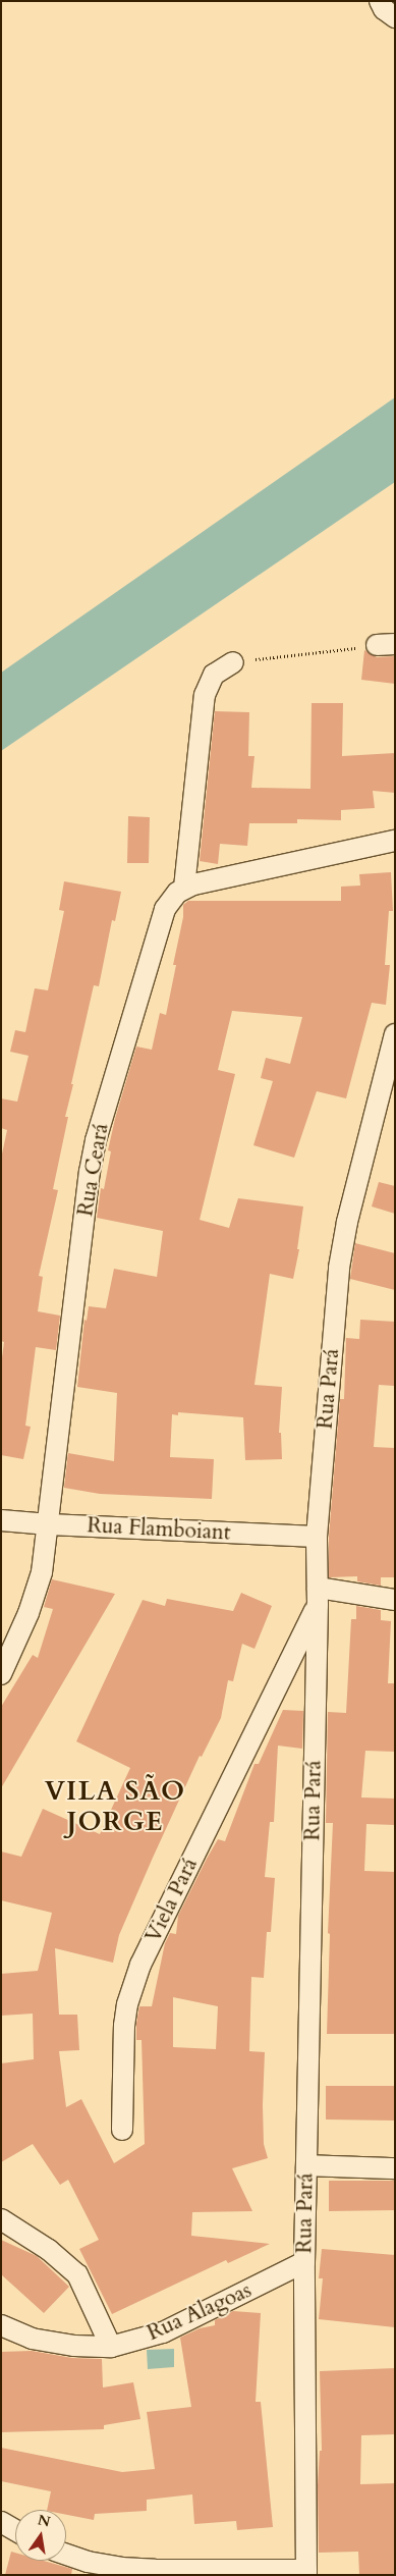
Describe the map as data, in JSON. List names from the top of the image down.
{
  "streets": {
    "street": [
      "Rua Ceará",
      "Rua Pará",
      "Rua Flamboiant",
      "Viela Pará",
      "Rua Alagoas"
    ]
  },
  "crossings": [
    ["Rua Ceará", "Rua Flamboiant"],
    ["Rua Pará", "Rua Flamboiant"],
    ["Rua Pará", "Viela Pará"],
    ["Rua Pará", "Rua Alagoas"]
  ],
  "districts": ["VILA SÃO JORGE"],
  "north": "top"
}
